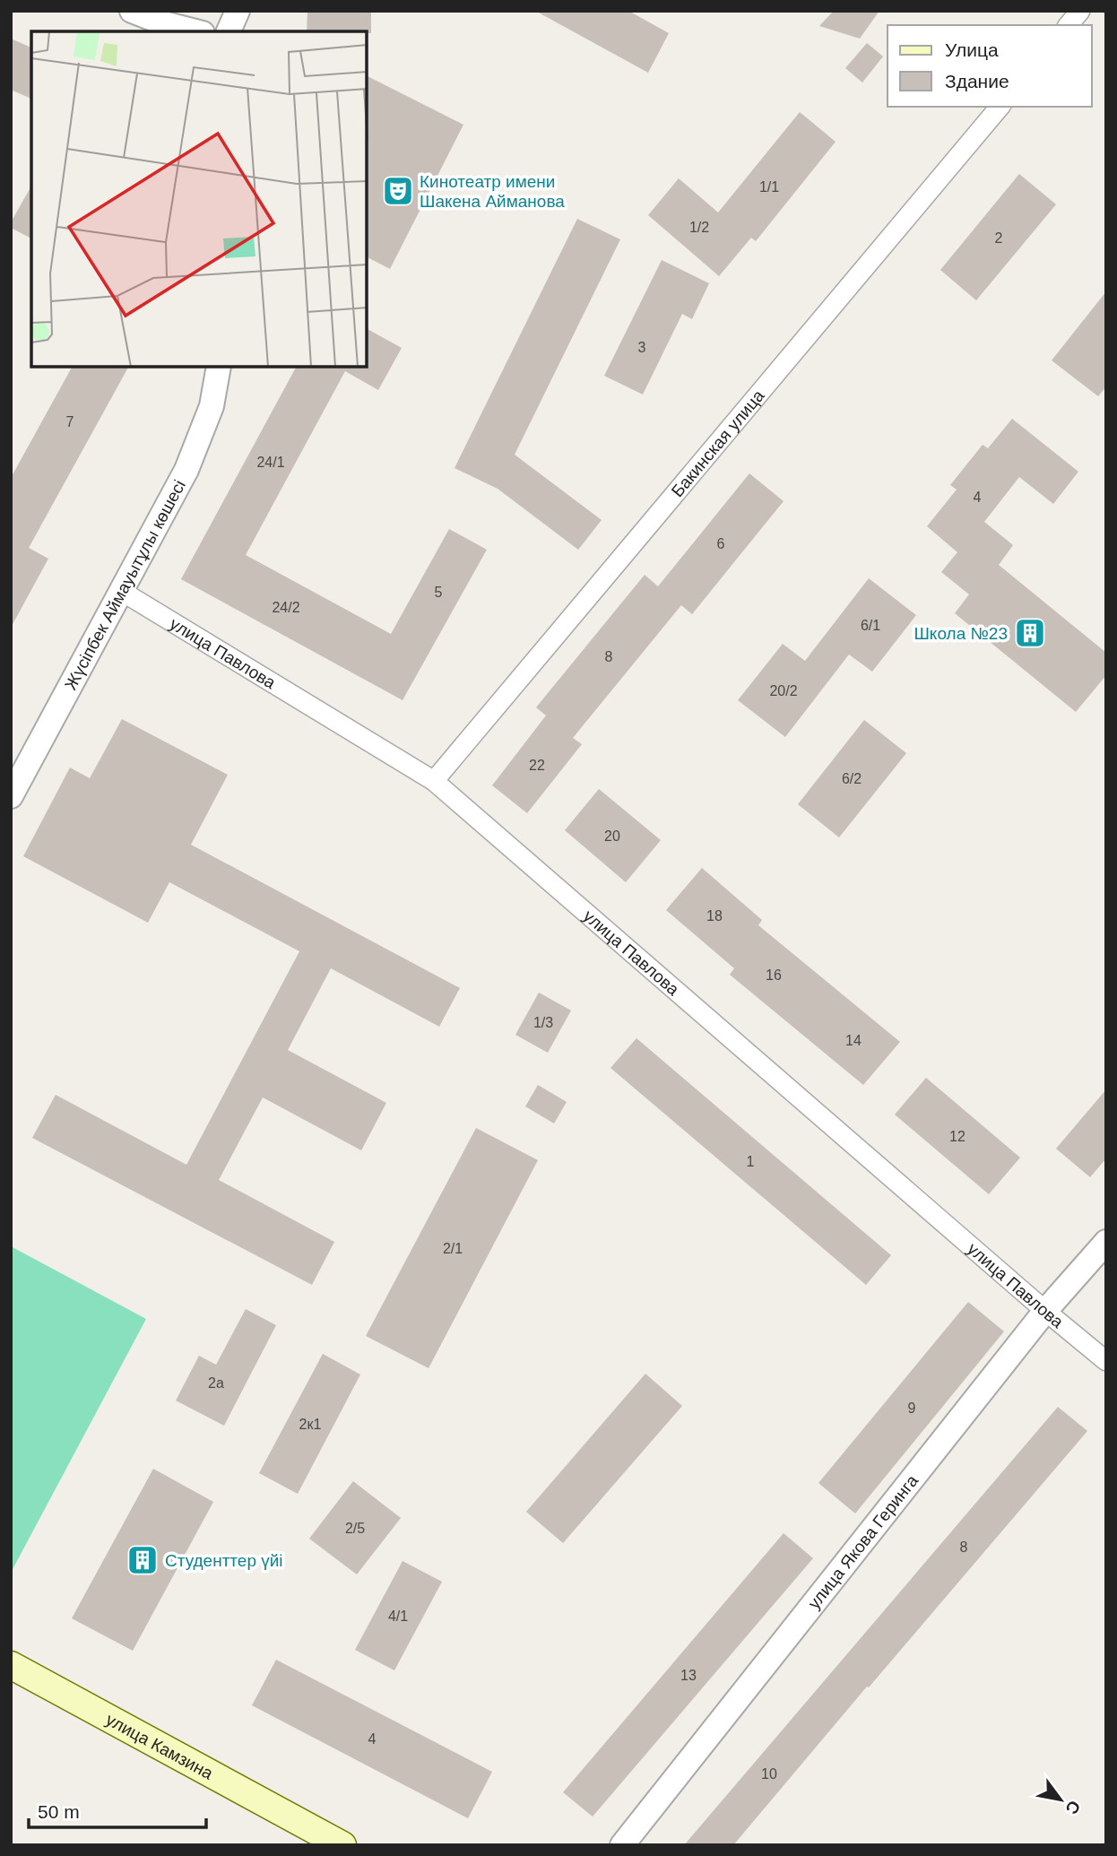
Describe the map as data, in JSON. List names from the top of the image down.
{
  "streets": {
    "main road": ["улица Камзина"],
    "street": [
      "Бакинская улица",
      "Жүсіпбек Аймауытұлы көшесі",
      "улица Павлова",
      "улица Якова Геринга"
    ]
  },
  "crossings": [
    ["Бакинская улица", "улица Павлова"],
    ["Жүсіпбек Аймауытұлы көшесі", "улица Павлова"],
    ["улица Павлова", "улица Якова Геринга"]
  ],
  "places": {
    "theatre": ["Кинотеатр имени Шакена Айманова"],
    "building": ["Школа №23", "Студенттер үйі"]
  },
  "house_numbers": [
    "1/1",
    "1/2",
    "2",
    "3",
    "7",
    "24/1",
    "4",
    "6",
    "5",
    "24/2",
    "6/1",
    "8",
    "20/2",
    "22",
    "6/2",
    "20",
    "18",
    "16",
    "1/3",
    "14",
    "12",
    "1",
    "2/1",
    "2а",
    "9",
    "2к1",
    "2/5",
    "8",
    "4/1",
    "13",
    "4",
    "10"
  ],
  "legend": ["Улица", "Здание"],
  "scale_bar": "50 m",
  "north": "bottom right"
}
